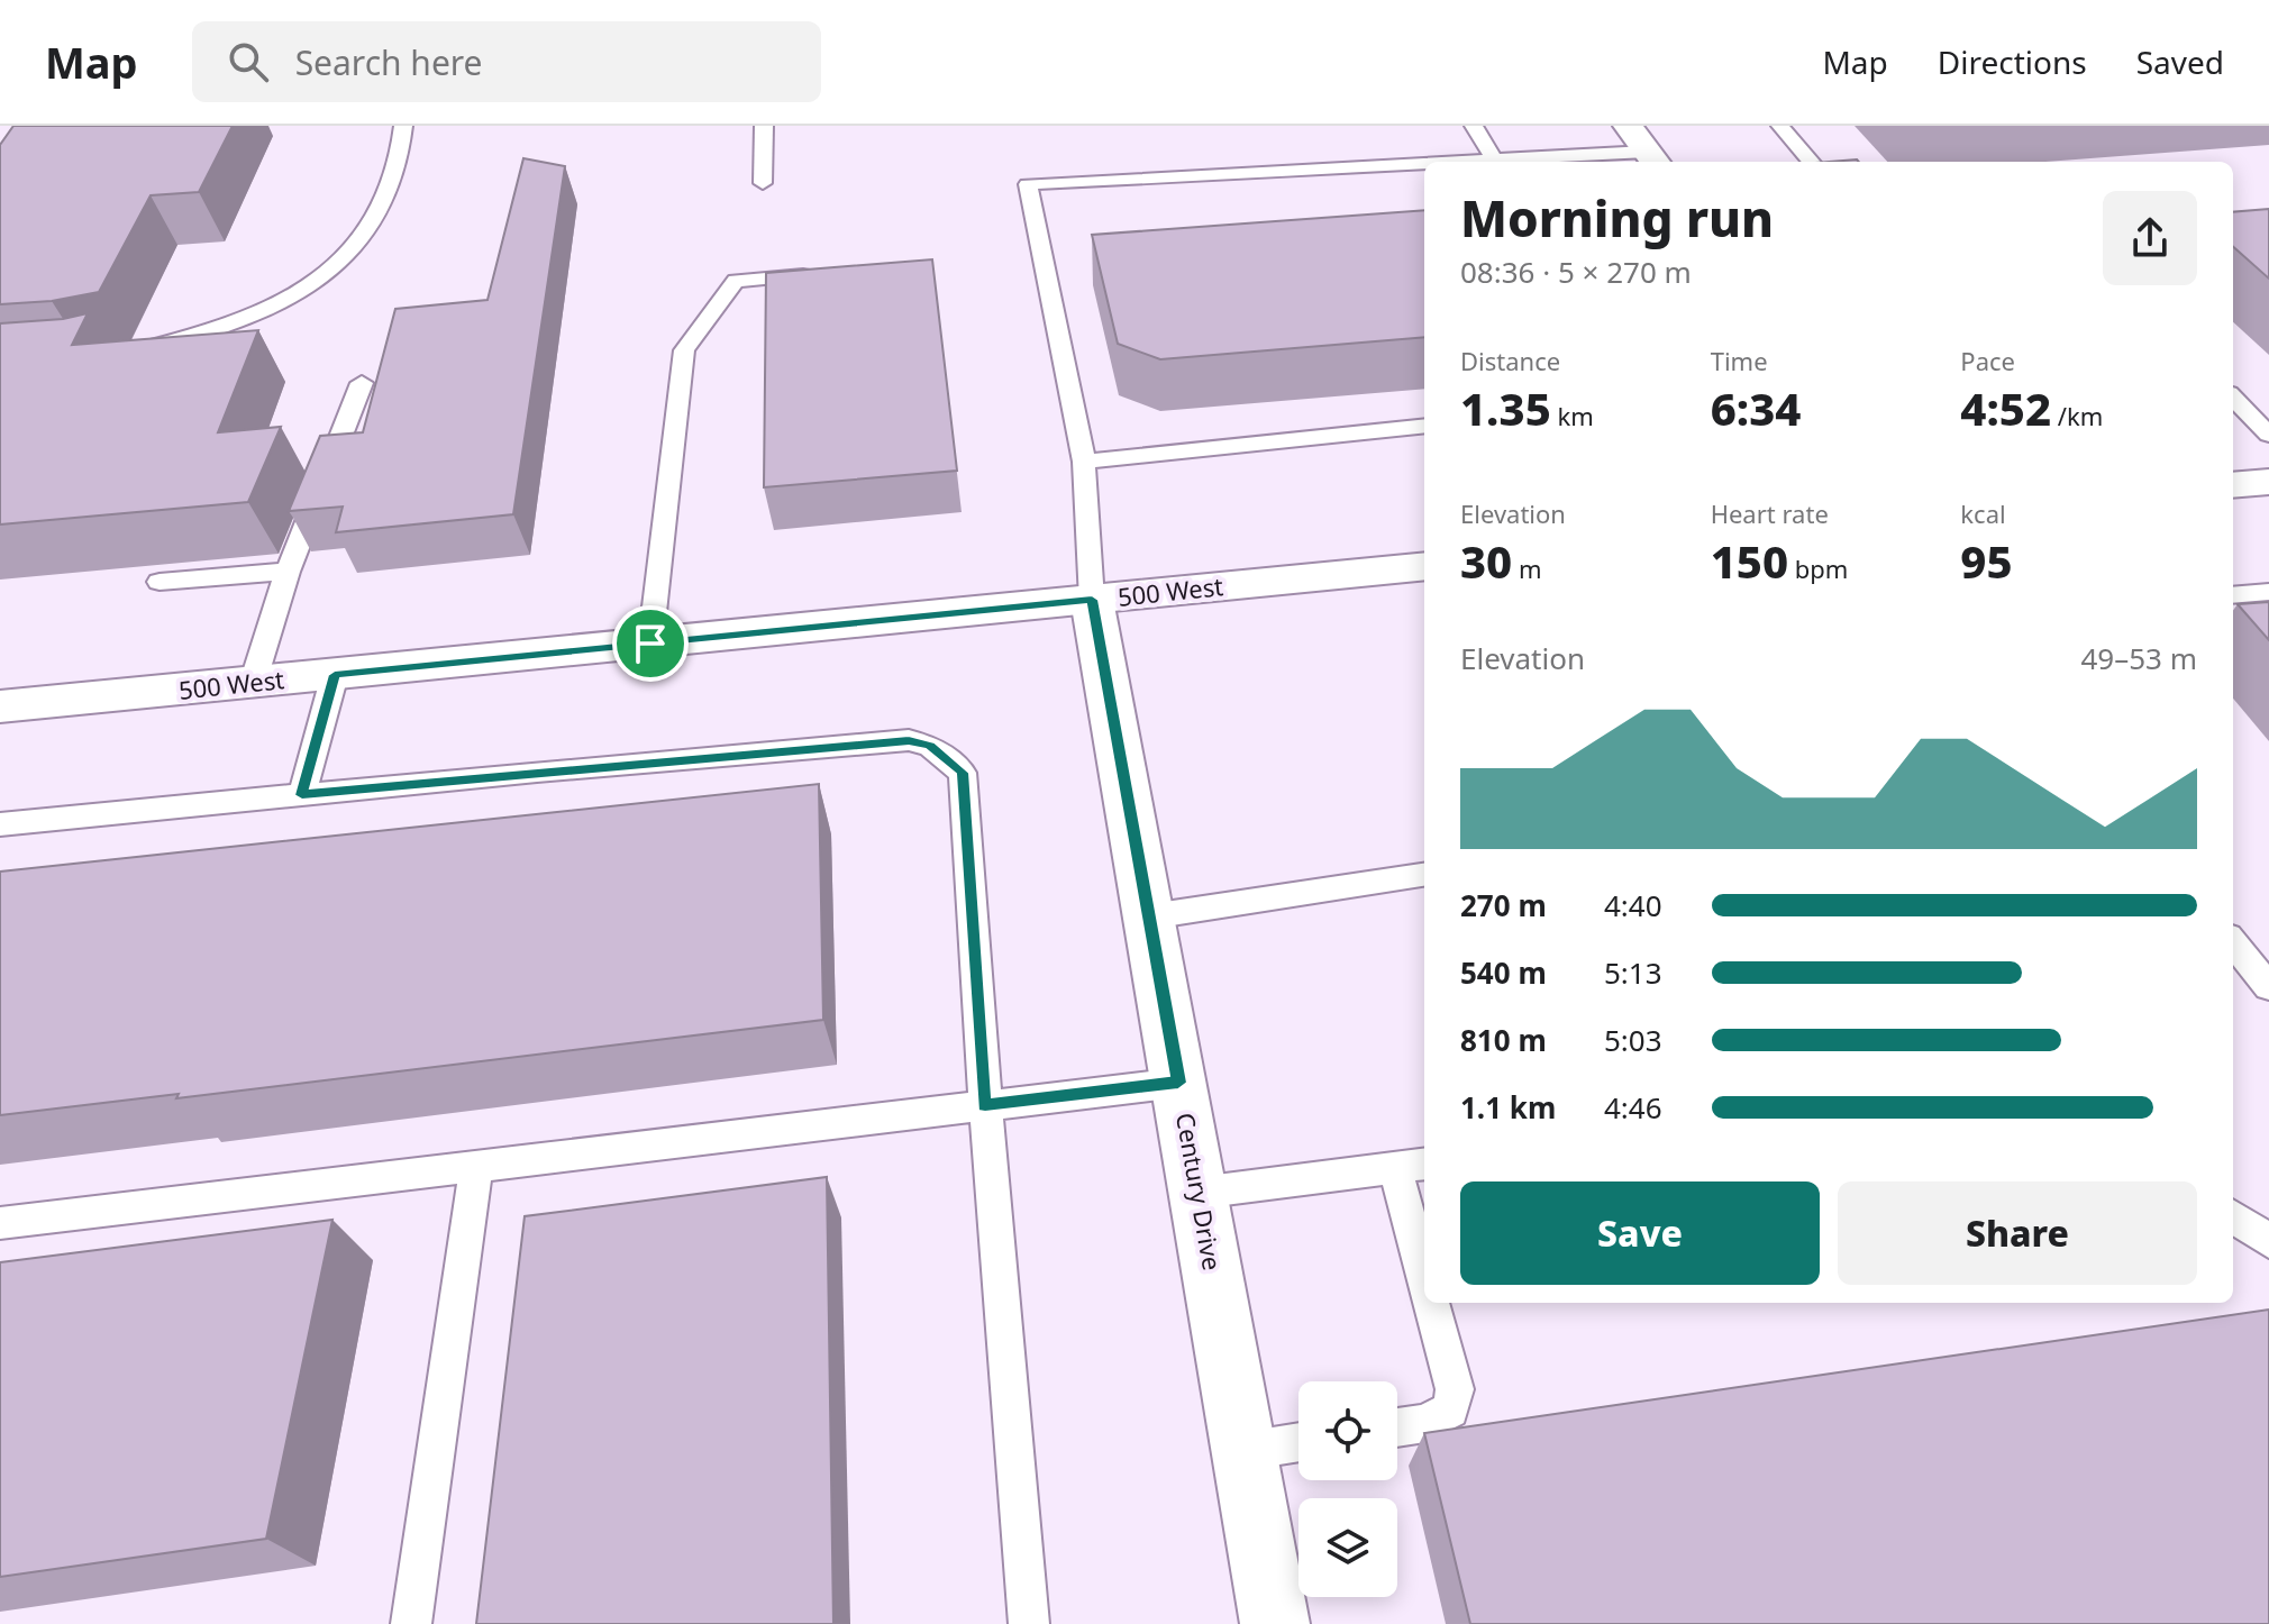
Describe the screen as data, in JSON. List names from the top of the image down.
{
  "streets": {
    "main road": ["500 West", "Century Drive"]
  },
  "crossings": [
    ["500 West", "Century Drive"]
  ],
  "page": {
    "header": "Map",
    "search": "Search here",
    "nav": ["Map", "Directions", "Saved"],
    "heading": ["Morning run", "08:36 · 5 × 270 m"],
    "stats": [
      ["Distance", "1.35 km"],
      ["Time", "6:34"],
      ["Pace", "4:52 /km"],
      ["Elevation", "30 m"],
      ["Heart rate", "150 bpm"],
      ["kcal", "95"]
    ],
    "chart": ["Elevation", "49–53 m"],
    "list": [
      {
        "name": "270 m",
        "note": "4:40"
      },
      {
        "name": "540 m",
        "note": "5:13"
      },
      {
        "name": "810 m",
        "note": "5:03"
      },
      {
        "name": "1.1 km",
        "note": "4:46"
      }
    ],
    "buttons": ["Save", "Share"]
  }
}
